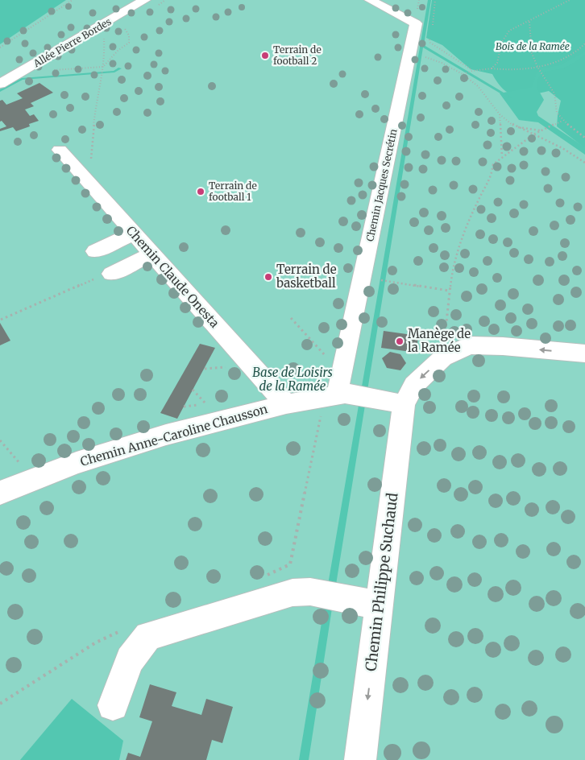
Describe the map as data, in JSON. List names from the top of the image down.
{
  "streets": {
    "lane": [
      "Allée Pierre Bordes",
      "Chemin Jacques Secrétin",
      "Chemin Claude Onesta",
      "Chemin Anne-Caroline Chausson",
      "Chemin Philippe Suchaud"
    ]
  },
  "crossings": [
    ["Chemin Jacques Secrétin", "Chemin Anne-Caroline Chausson"],
    ["Chemin Claude Onesta", "Chemin Anne-Caroline Chausson"]
  ],
  "parks": ["Bois de la Ramée", "Base de Loisirs de la Ramée"],
  "places": [
    "Terrain de football 2",
    "Terrain de football 1",
    "Terrain de basketball",
    "Manège de la Ramée"
  ]
}
